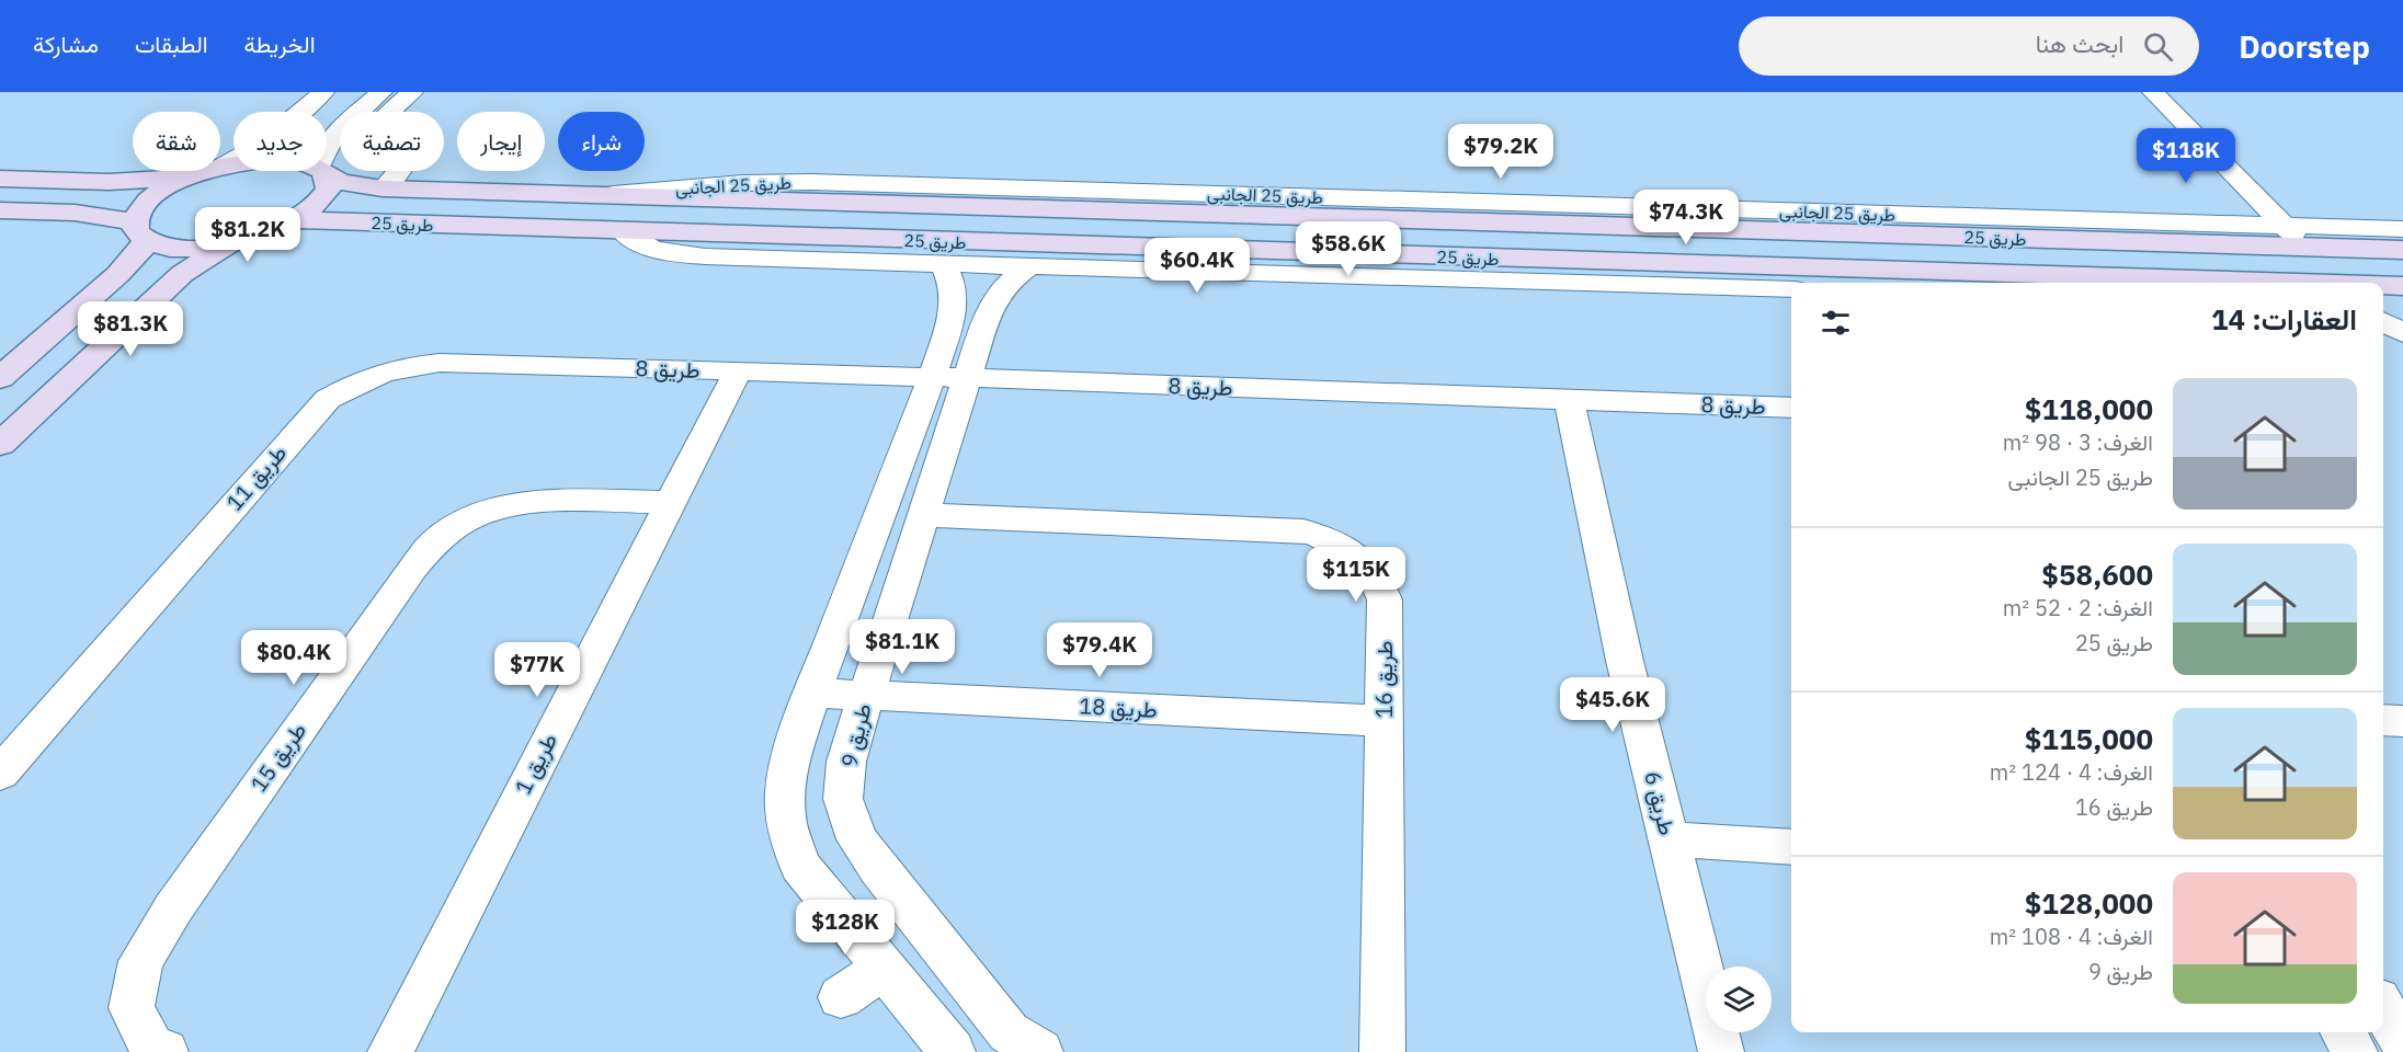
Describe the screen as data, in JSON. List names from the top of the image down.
{
  "streets": {
    "street": [
      "طريق 25 الجانبى",
      "طريق 25",
      "طريق 8",
      "طريق 11",
      "طريق 16",
      "طريق 18",
      "طريق 9",
      "طريق 15",
      "طريق 1",
      "طريق 6"
    ]
  },
  "crossings": [
    ["طريق 25 الجانبى", "طريق 25"],
    ["طريق 8", "طريق 11"],
    ["طريق 8", "طريق 9"],
    ["طريق 8", "طريق 1"],
    ["طريق 8", "طريق 6"],
    ["طريق 16", "طريق 18"],
    ["طريق 16", "طريق 9"],
    ["طريق 18", "طريق 9"],
    ["طريق 15", "طريق 1"]
  ],
  "page": {
    "header": "Doorstep",
    "search": "ابحث هنا",
    "nav": ["الخريطة", "الطبقات", "مشاركة"],
    "chip": [
      "شراء",
      "إيجار",
      "تصفية",
      "جديد",
      "شقة"
    ],
    "price": [
      "$79.2K",
      "$118K",
      "$74.3K",
      "$81.2K",
      "$58.6K",
      "$60.4K",
      "$81.3K",
      "$115K",
      "$81.1K",
      "$79.4K",
      "$80.4K",
      "$77K",
      "$45.6K",
      "$128K"
    ],
    "heading": "العقارات: 14",
    "list": [
      {
        "name": "$118,000",
        "note": "الغرف: 3 · 98 m² · طريق 25 الجانبى"
      },
      {
        "name": "$58,600",
        "note": "الغرف: 2 · 52 m² · طريق 25"
      },
      {
        "name": "$115,000",
        "note": "الغرف: 4 · 124 m² · طريق 16"
      },
      {
        "name": "$128,000",
        "note": "الغرف: 4 · 108 m² · طريق 9"
      }
    ]
  }
}
